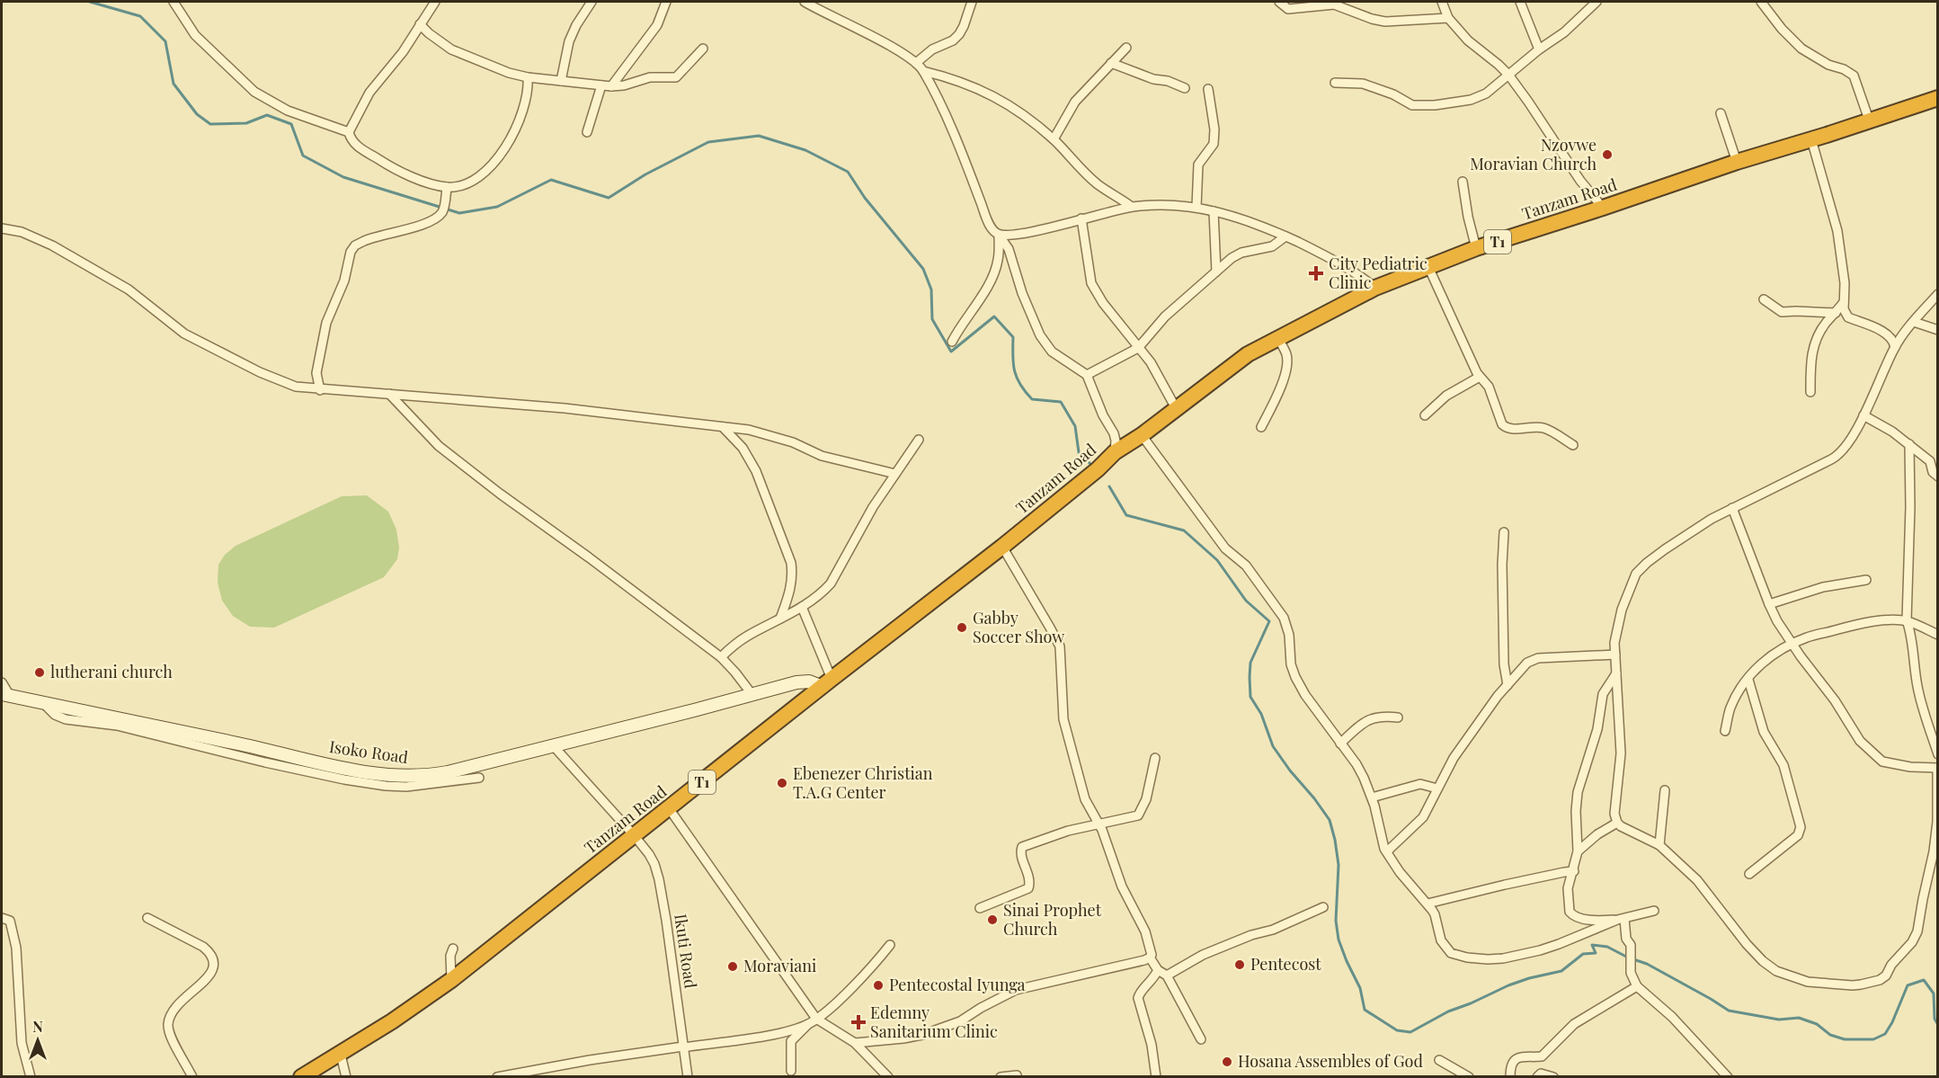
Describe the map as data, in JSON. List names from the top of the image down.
{
  "streets": {
    "highway": ["Tanzam Road", "T1"],
    "street": ["Isoko Road", "Ikuti Road"]
  },
  "crossings": [
    ["Tanzam Road", "Isoko Road"],
    ["Tanzam Road", "Ikuti Road"],
    ["Isoko Road", "Ikuti Road"]
  ],
  "places": {
    "other": [
      "Nzovwe Moravian Church",
      "Gabby Soccer Show",
      "lutherani church",
      "Ebenezer Christian T.A.G Center",
      "Sinai Prophet Church",
      "Pentecost",
      "Moraviani",
      "Pentecostal Iyunga",
      "Hosana Assembles of God"
    ],
    "health": ["City Pediatric Clinic", "Edemny Sanitarium Clinic"]
  },
  "north": "top"
}
